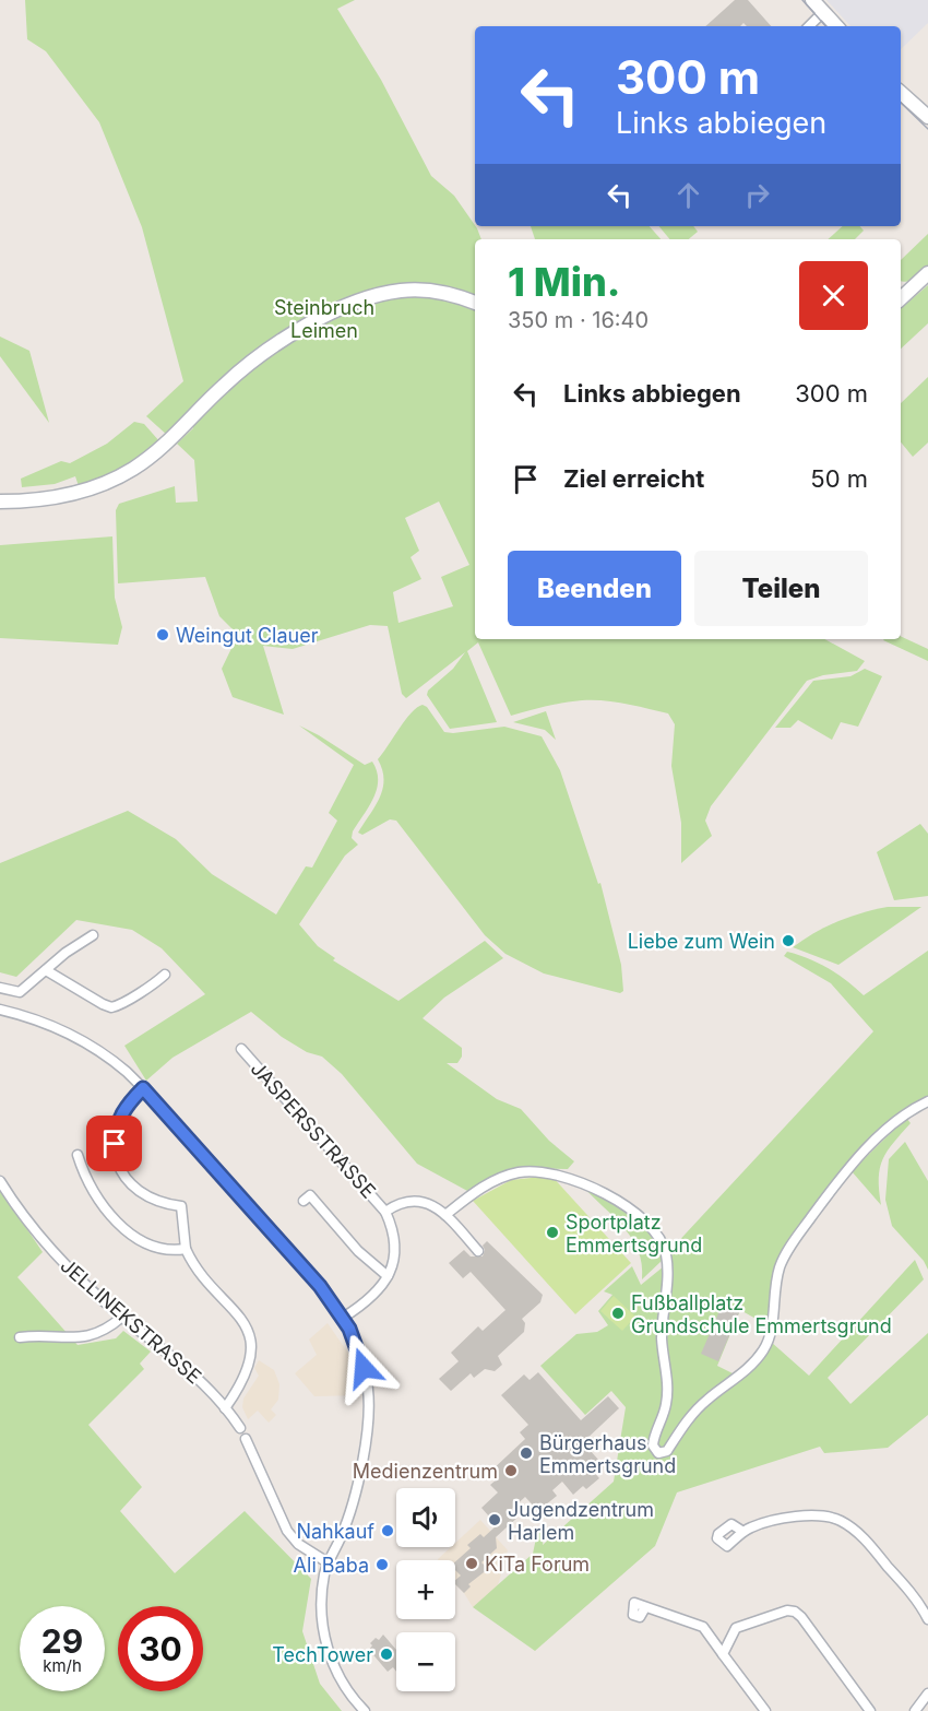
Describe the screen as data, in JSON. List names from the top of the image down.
{
  "streets": {
    "street": ["JASPERSSTRASSE", "JELLINEKSTRASSE"]
  },
  "parks": ["Steinbruch Leimen"],
  "places": [
    "Weingut Clauer",
    "Liebe zum Wein",
    "Sportplatz Emmertsgrund",
    "Fußballplatz Grundschule Emmertsgrund",
    "Bürgerhaus Emmertsgrund",
    "Medienzentrum",
    "Jugendzentrum Harlem",
    "Nahkauf",
    "KiTa Forum",
    "Ali Baba",
    "TechTower"
  ],
  "page": {
    "turn": ["300 m", "Links abbiegen"],
    "heading": ["1 Min.", "350 m · 16:40"],
    "list": [
      {
        "name": "Links abbiegen",
        "value": "300 m"
      },
      {
        "name": "Ziel erreicht",
        "value": "50 m"
      }
    ],
    "buttons": ["Beenden", "Teilen"],
    "map_buttons": ["+", "−"],
    "speed": "29 km/h",
    "limit": "30"
  }
}
